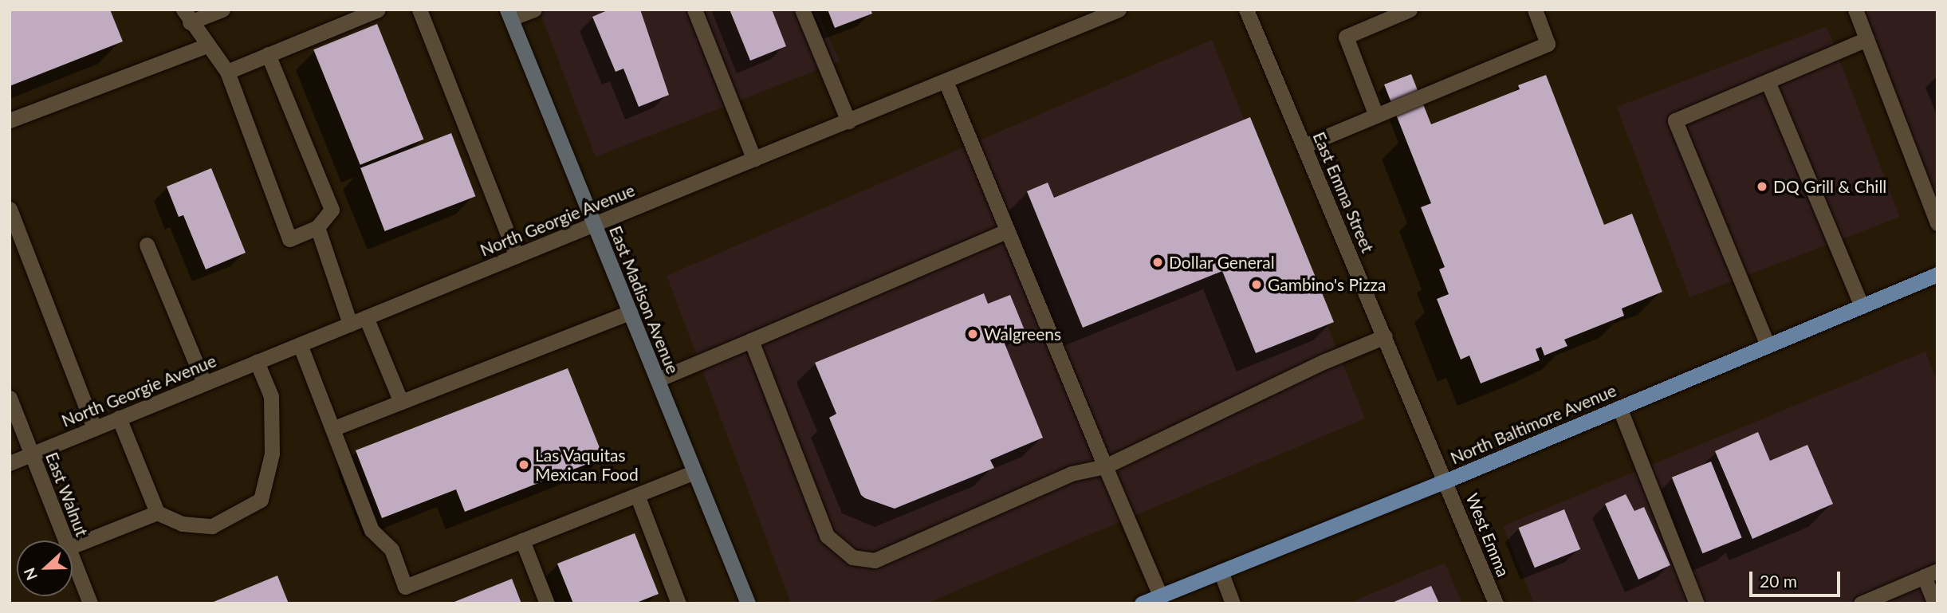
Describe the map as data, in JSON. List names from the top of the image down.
{
  "streets": {
    "main road": ["East Madison Avenue", "North Baltimore Avenue"],
    "street": [
      "East Emma Street",
      "North Georgie Avenue",
      "East Walnut",
      "West Emma"
    ]
  },
  "crossings": [
    ["East Emma Street", "North Baltimore Avenue"],
    ["East Emma Street", "West Emma"],
    ["North Georgie Avenue", "East Madison Avenue"],
    ["North Georgie Avenue", "East Walnut"],
    ["North Baltimore Avenue", "West Emma"]
  ],
  "places": [
    "DQ Grill & Chill",
    "Dollar General",
    "Gambino's Pizza",
    "Walgreens",
    "Las Vaquitas Mexican Food"
  ],
  "scale_bar": "20 m",
  "north": "left"
}
